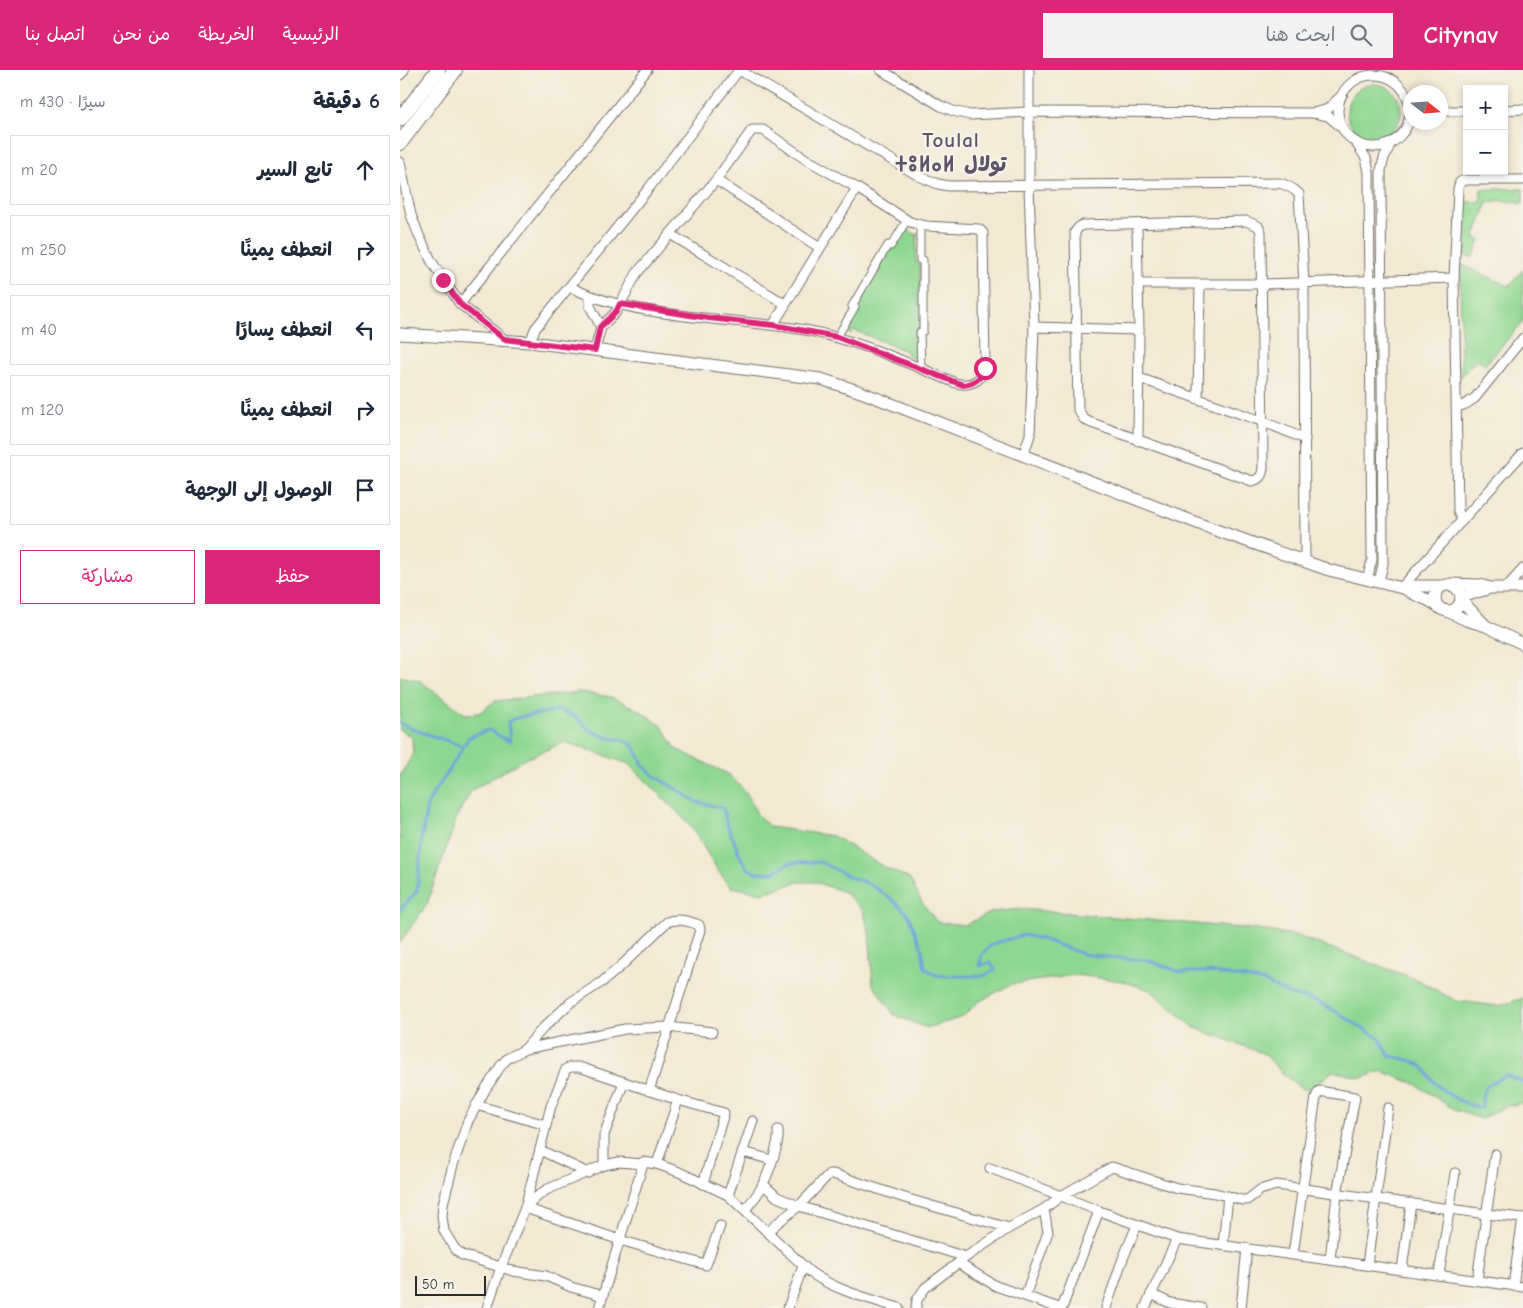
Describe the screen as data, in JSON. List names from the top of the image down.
{
  "districts": ["Toulal ⵜⵓⵍⴰⵍ تولال"],
  "scale_bar": "50 m",
  "north": "right",
  "page": {
    "header": "Citynav",
    "search": "ابحث هنا",
    "nav": [
      "الرئيسية",
      "الخريطة",
      "من نحن",
      "اتصل بنا"
    ],
    "heading": ["6 دقيقة", "سيرًا · 430 m"],
    "map_buttons": ["+", "−"],
    "list": [
      ["تابع السير", "20 m"],
      ["انعطف يمينًا", "250 m"],
      ["انعطف يسارًا", "40 m"],
      ["انعطف يمينًا", "120 m"],
      "الوصول إلى الوجهة"
    ],
    "buttons": ["حفظ", "مشاركة"],
    "scale": "50 m"
  }
}
